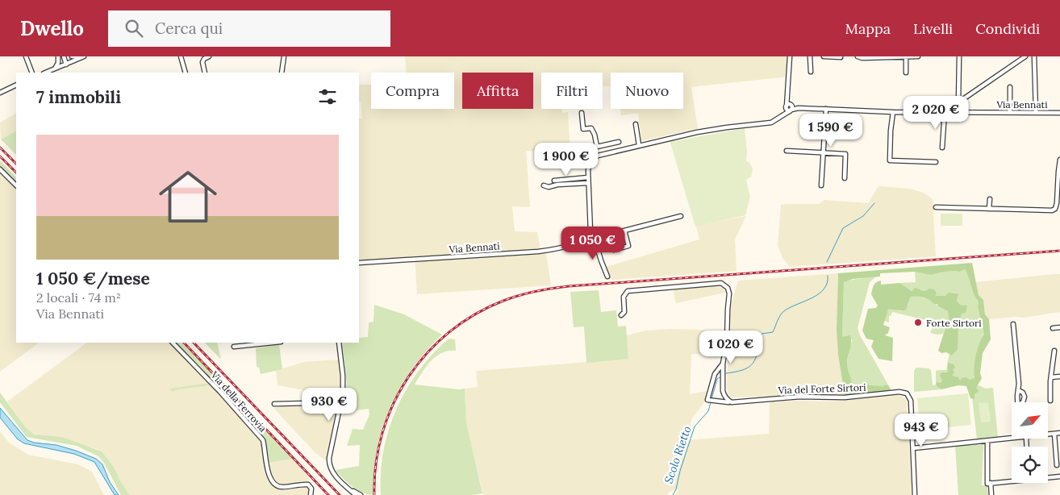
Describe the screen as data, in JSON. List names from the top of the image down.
{
  "streets": {
    "street": ["Via Bennati", "Via del Forte Sirtori", "Via della Ferrovia"]
  },
  "water": ["Scolo Rietto"],
  "places": ["Forte Sirtori"],
  "north": "top right",
  "page": {
    "header": "Dwello",
    "search": "Cerca qui",
    "nav": ["Mappa", "Livelli", "Condividi"],
    "chip": [
      "Compra",
      "Affitta",
      "Filtri",
      "Nuovo"
    ],
    "heading": "7 immobili",
    "price": [
      "2 020 €",
      "1 590 €",
      "1 900 €",
      "1 050 €",
      "1 020 €",
      "930 €",
      "943 €"
    ],
    "list": [
      {
        "name": "1 050 €/mese",
        "note": "2 locali · 74 m² · Via Bennati"
      }
    ]
  }
}
